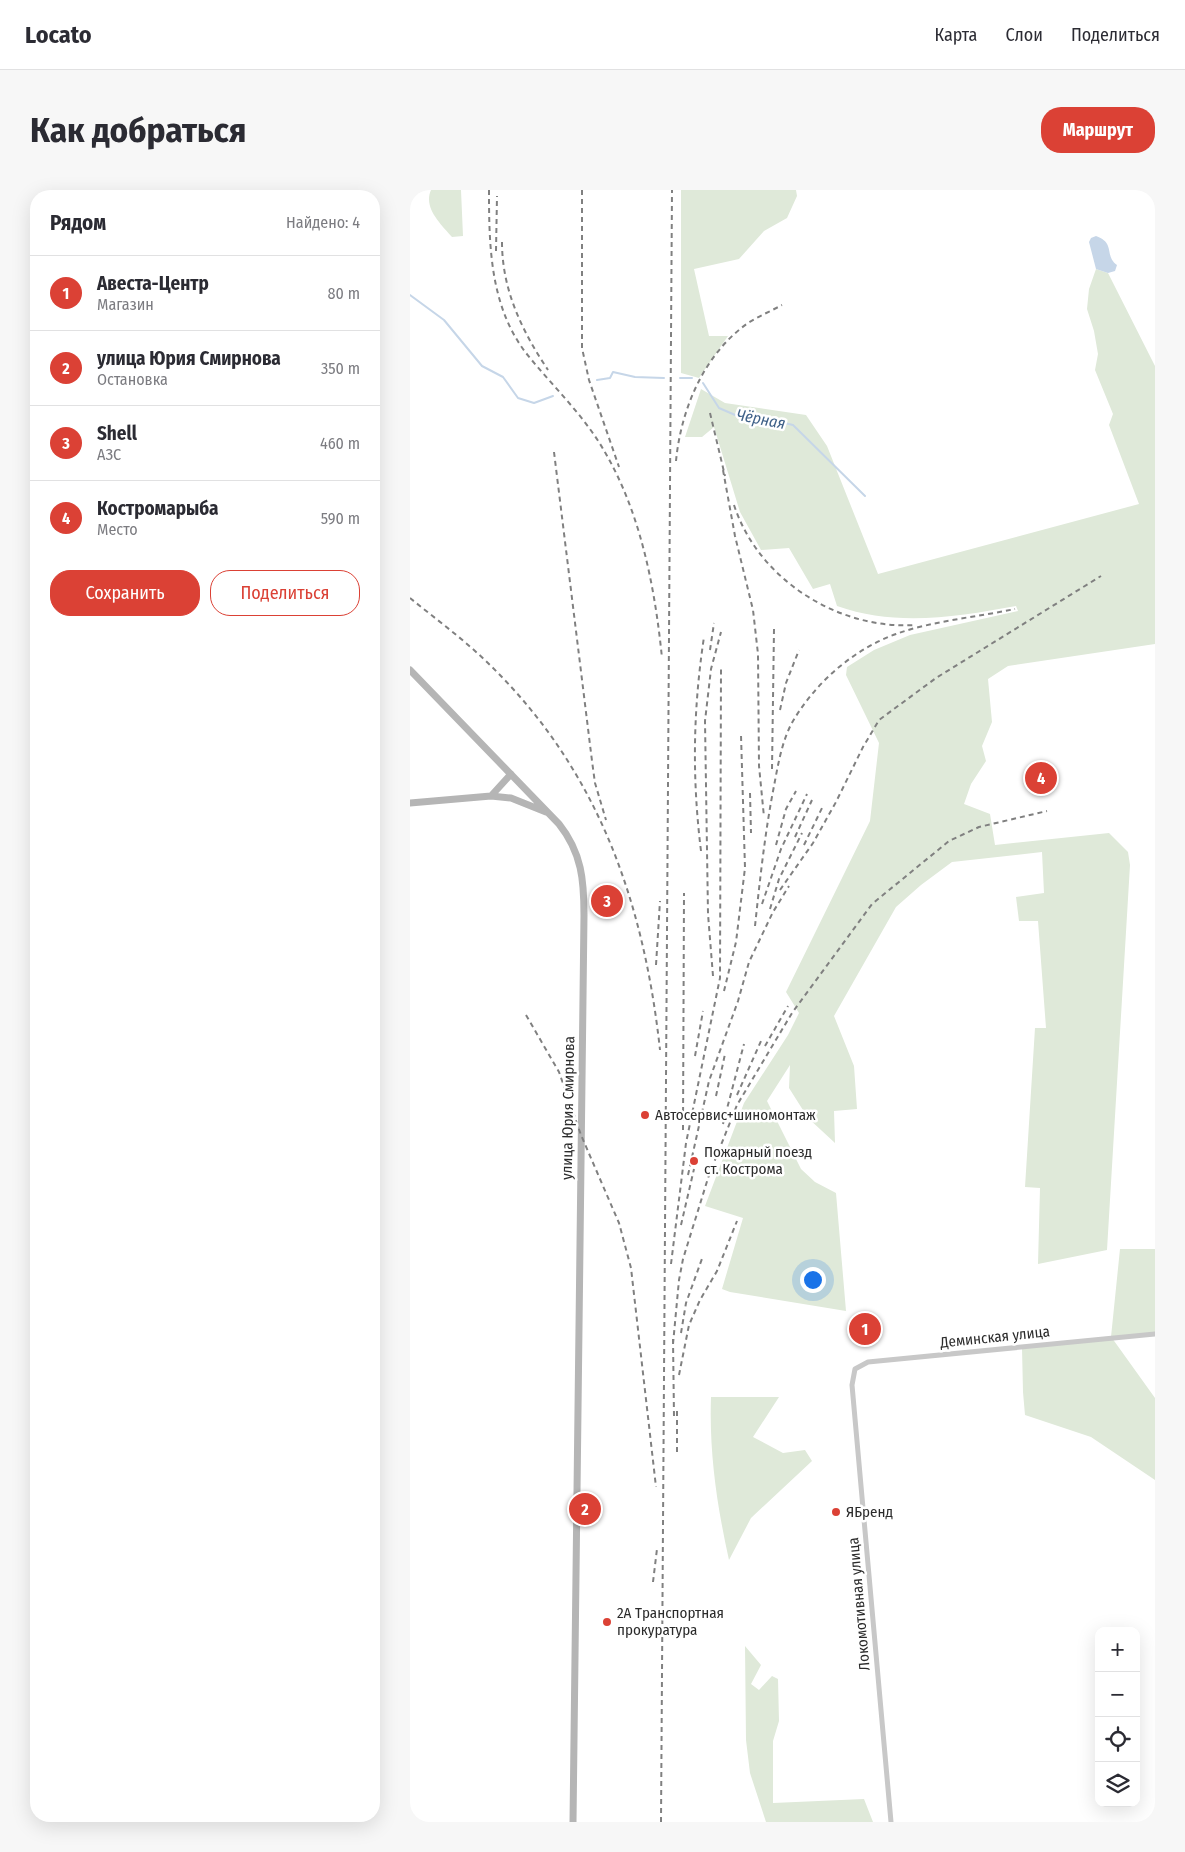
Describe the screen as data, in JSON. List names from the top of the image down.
{
  "streets": {
    "main road": ["улица Юрия Смирнова"],
    "street": ["Деминская улица", "Локомотивная улица"]
  },
  "crossings": [
    ["Деминская улица", "Локомотивная улица"]
  ],
  "water": ["Чёрная"],
  "places": [
    "Автосервис+шиномонтаж",
    "Пожарный поезд ст. Кострома",
    "ЯБренд",
    "2А Транспортная прокуратура"
  ],
  "page": {
    "header": "Locato",
    "nav": ["Карта", "Слои", "Поделиться"],
    "buttons": [
      "Маршрут",
      ["Сохранить", "Поделиться"]
    ],
    "title": "Как добраться",
    "heading": ["Рядом", "Найдено: 4"],
    "list": [
      {
        "mark": "1",
        "name": "Авеста-Центр",
        "note": "Магазин",
        "value": "80 m"
      },
      {
        "mark": "2",
        "name": "улица Юрия Смирнова",
        "note": "Остановка",
        "value": "350 m"
      },
      {
        "mark": "3",
        "name": "Shell",
        "note": "АЗС",
        "value": "460 m"
      },
      {
        "mark": "4",
        "name": "Костромарыба",
        "note": "Место",
        "value": "590 m"
      }
    ],
    "pins": [
      "4",
      "3",
      "1",
      "2"
    ],
    "map_buttons": ["+", "−"]
  }
}
